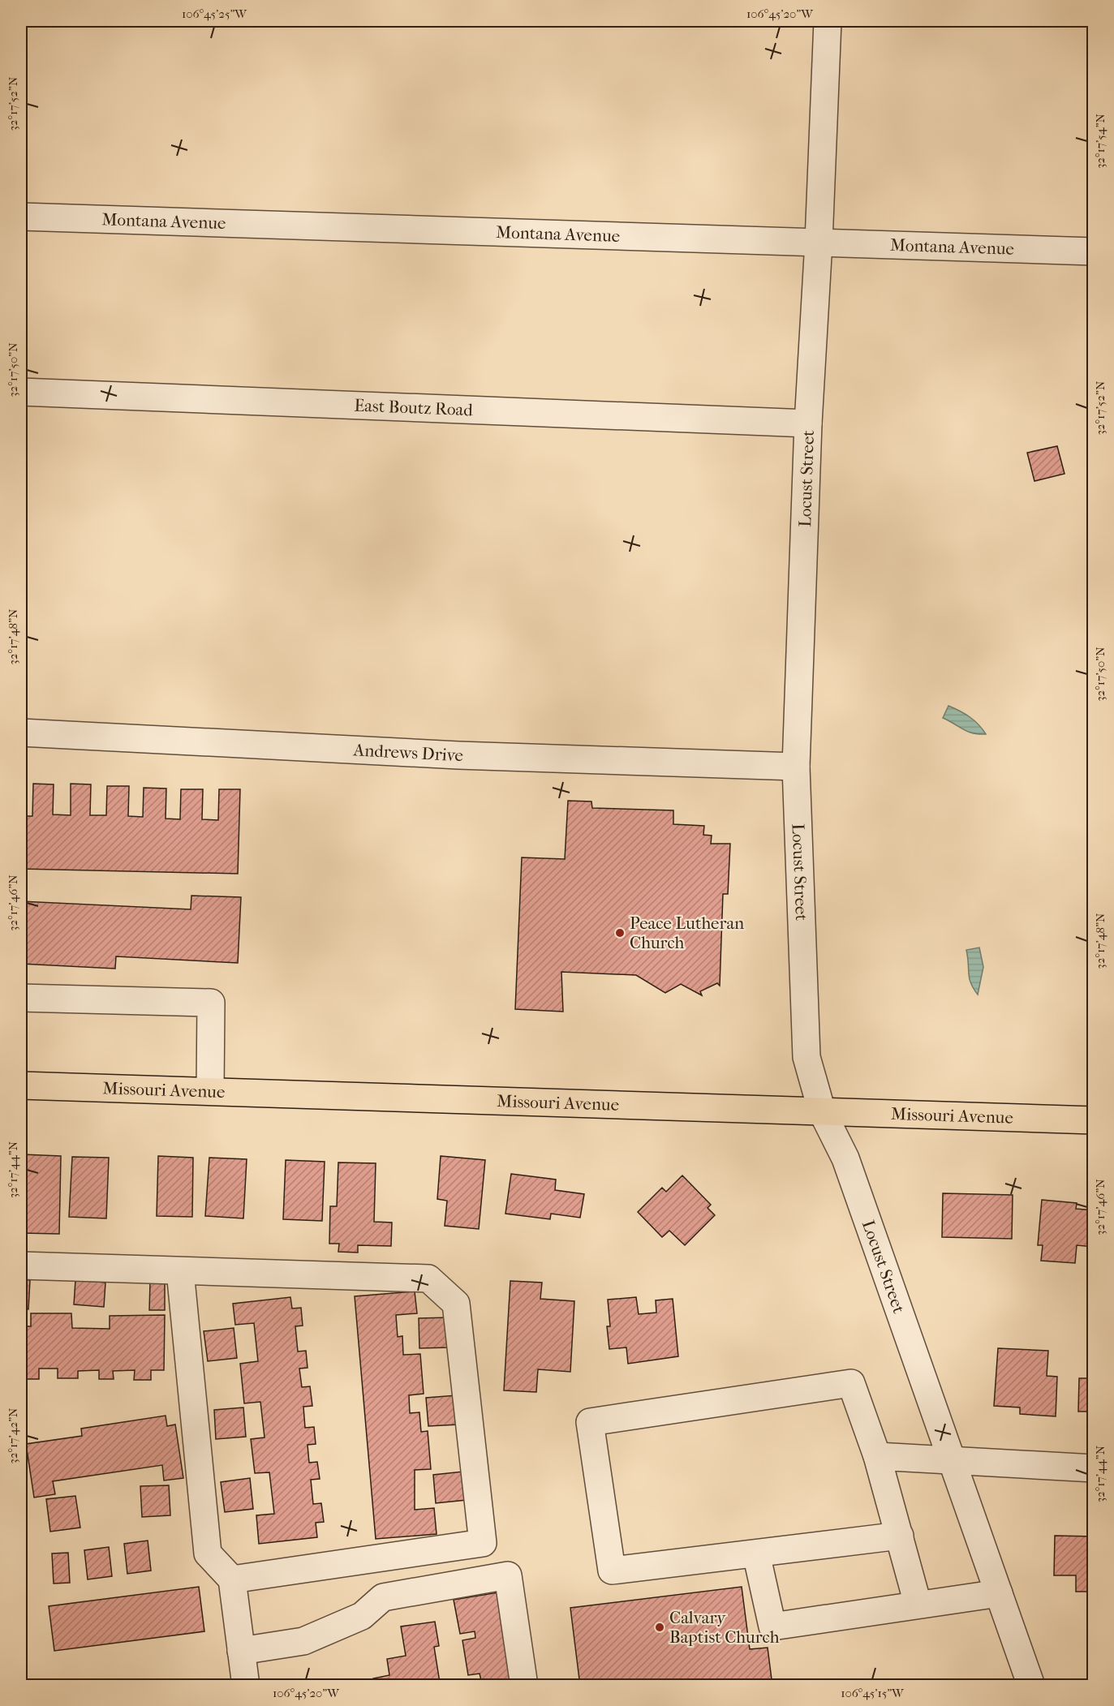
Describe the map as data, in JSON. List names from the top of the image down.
{
  "streets": {
    "main road": ["Missouri Avenue"],
    "street": [
      "Montana Avenue",
      "East Boutz Road",
      "Locust Street",
      "Andrews Drive"
    ]
  },
  "crossings": [
    ["Montana Avenue", "Locust Street"],
    ["East Boutz Road", "Locust Street"],
    ["Locust Street", "Andrews Drive"],
    ["Locust Street", "Missouri Avenue"]
  ],
  "places": ["Peace Lutheran Church", "Calvary Baptist Church"],
  "coordinates": [
    "106°45'25\"W",
    "106°45'20\"W",
    "32°17'52\"N",
    "32°17'54\"N",
    "32°17'50\"N",
    "32°17'48\"N",
    "32°17'46\"N",
    "32°17'44\"N",
    "32°17'42\"N",
    "106°45'15\"W"
  ]
}
